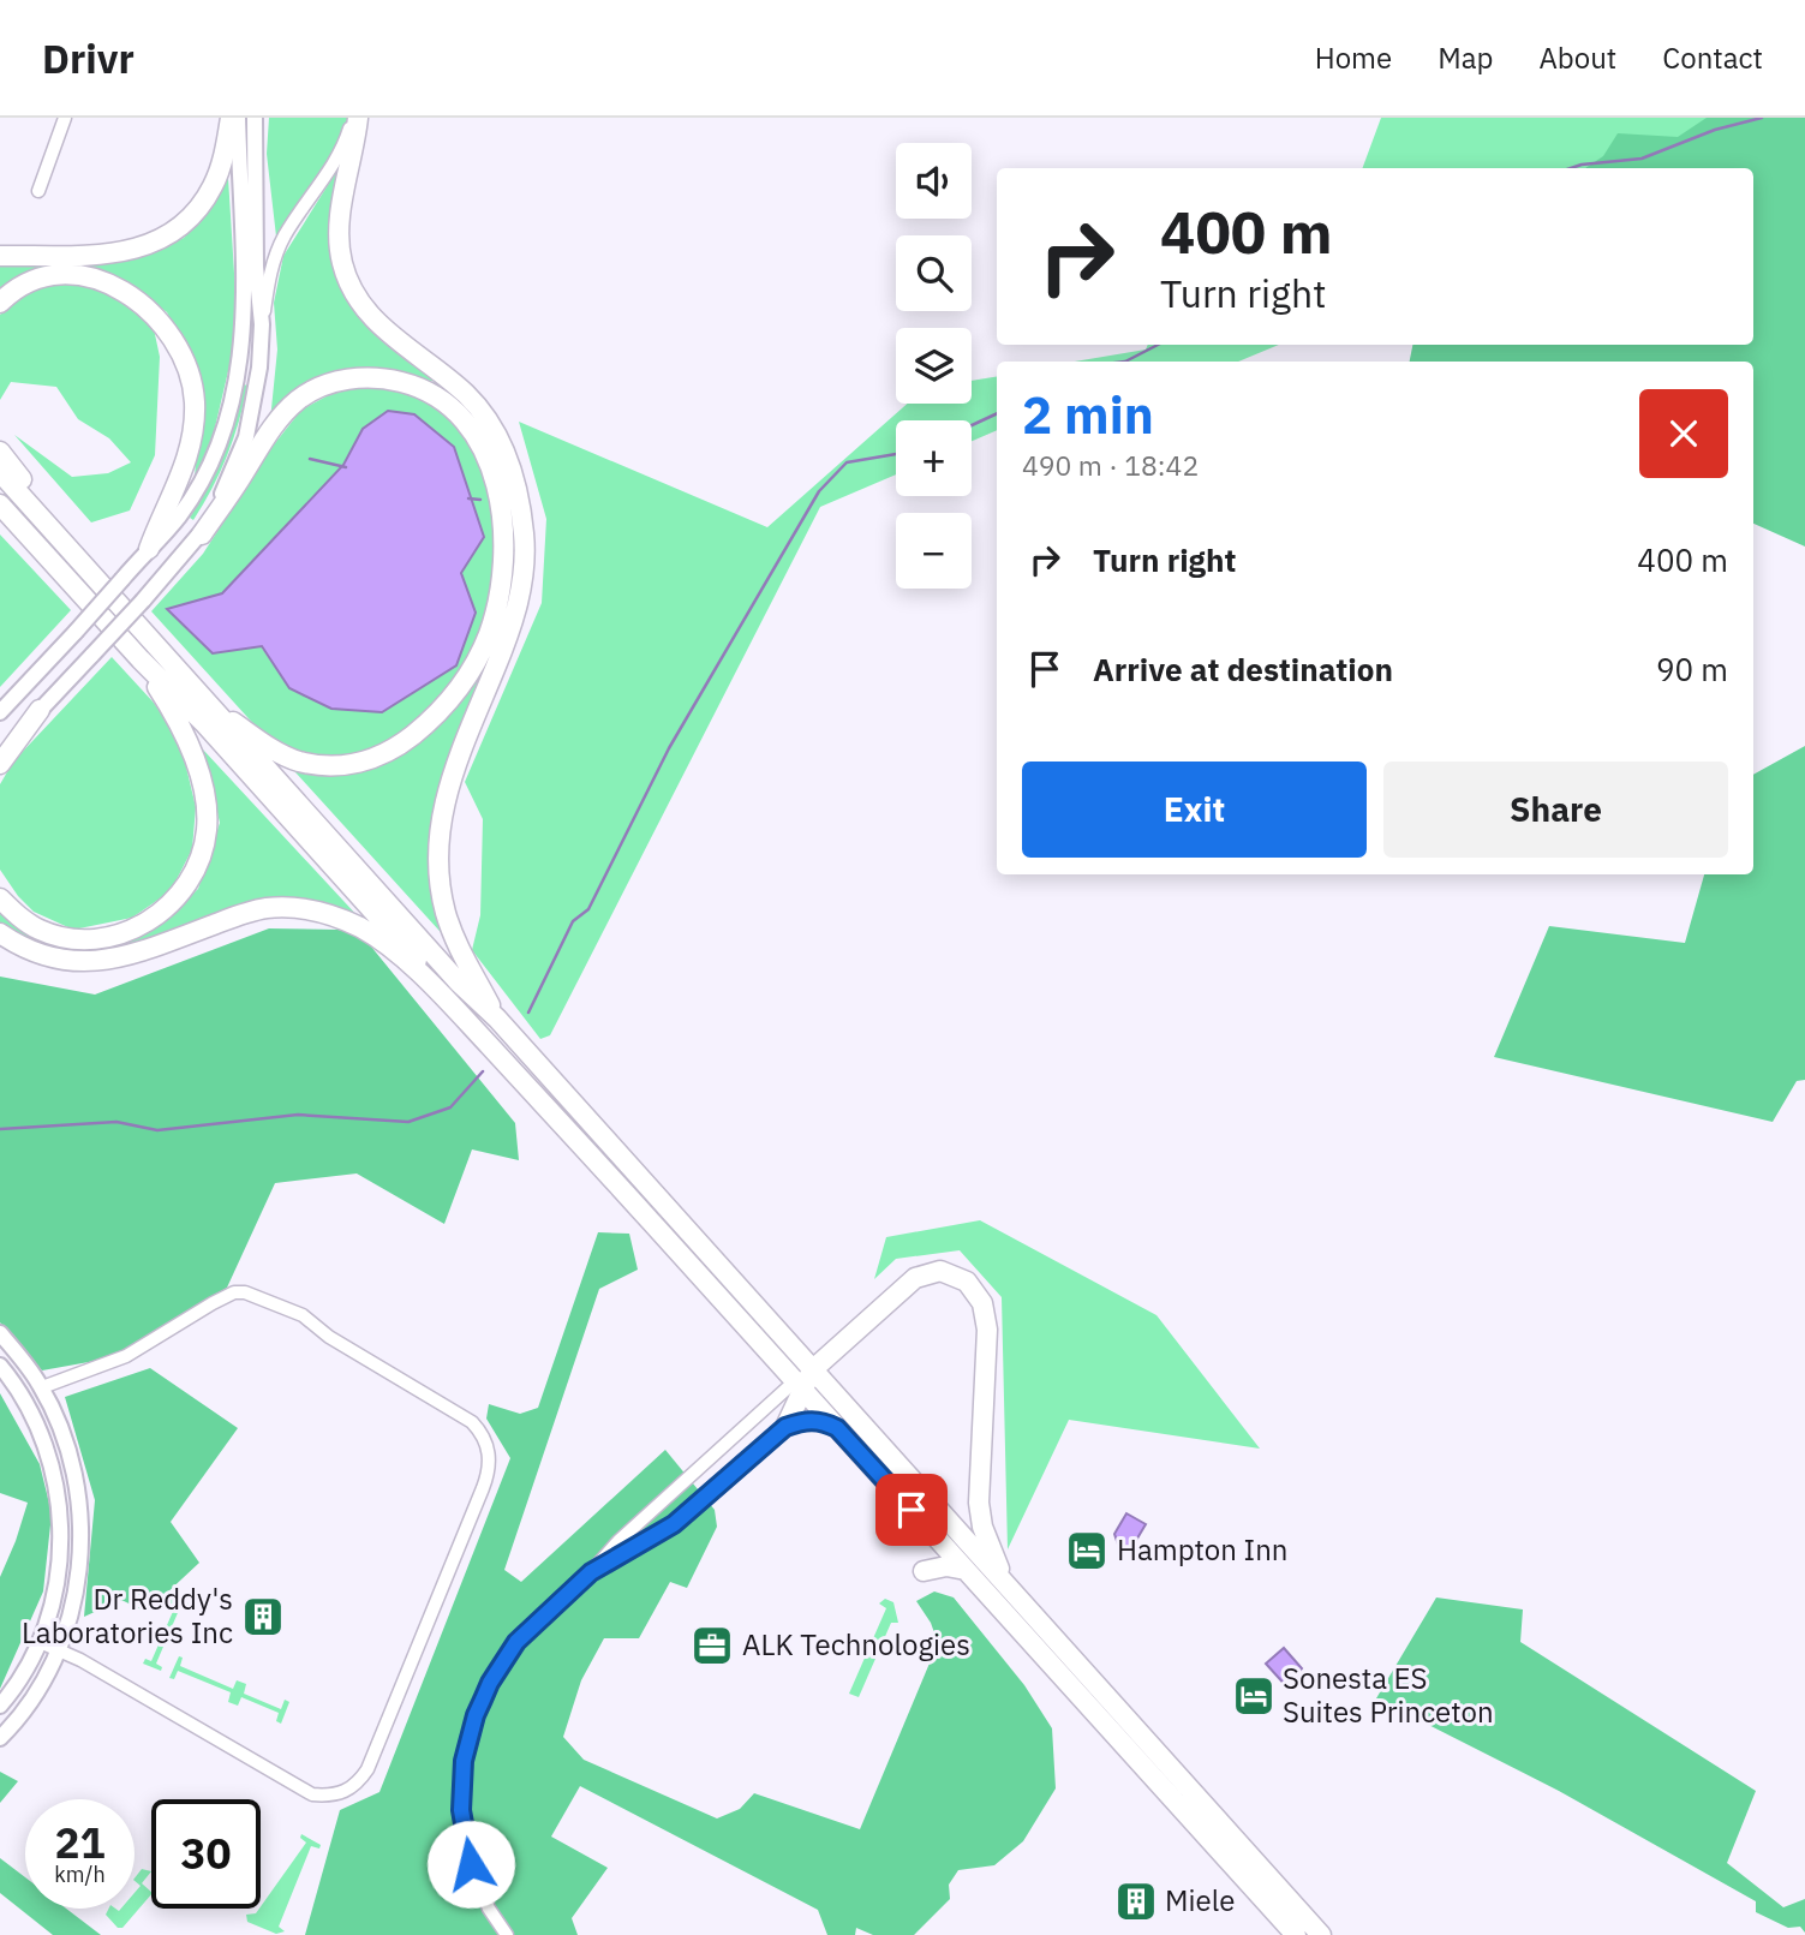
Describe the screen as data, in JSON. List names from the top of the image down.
{
  "places": {
    "hotel": ["Hampton Inn", "Sonesta ES Suites Princeton"],
    "building": ["Dr Reddy's Laboratories Inc", "Miele"],
    "office": ["ALK Technologies"]
  },
  "page": {
    "header": "Drivr",
    "nav": [
      "Home",
      "Map",
      "About",
      "Contact"
    ],
    "map_buttons": ["+", "−"],
    "turn": ["400 m", "Turn right"],
    "heading": ["2 min", "490 m · 18:42"],
    "list": [
      {
        "name": "Turn right",
        "value": "400 m"
      },
      {
        "name": "Arrive at destination",
        "value": "90 m"
      }
    ],
    "buttons": ["Exit", "Share"],
    "speed": "21 km/h",
    "limit": "30"
  }
}
